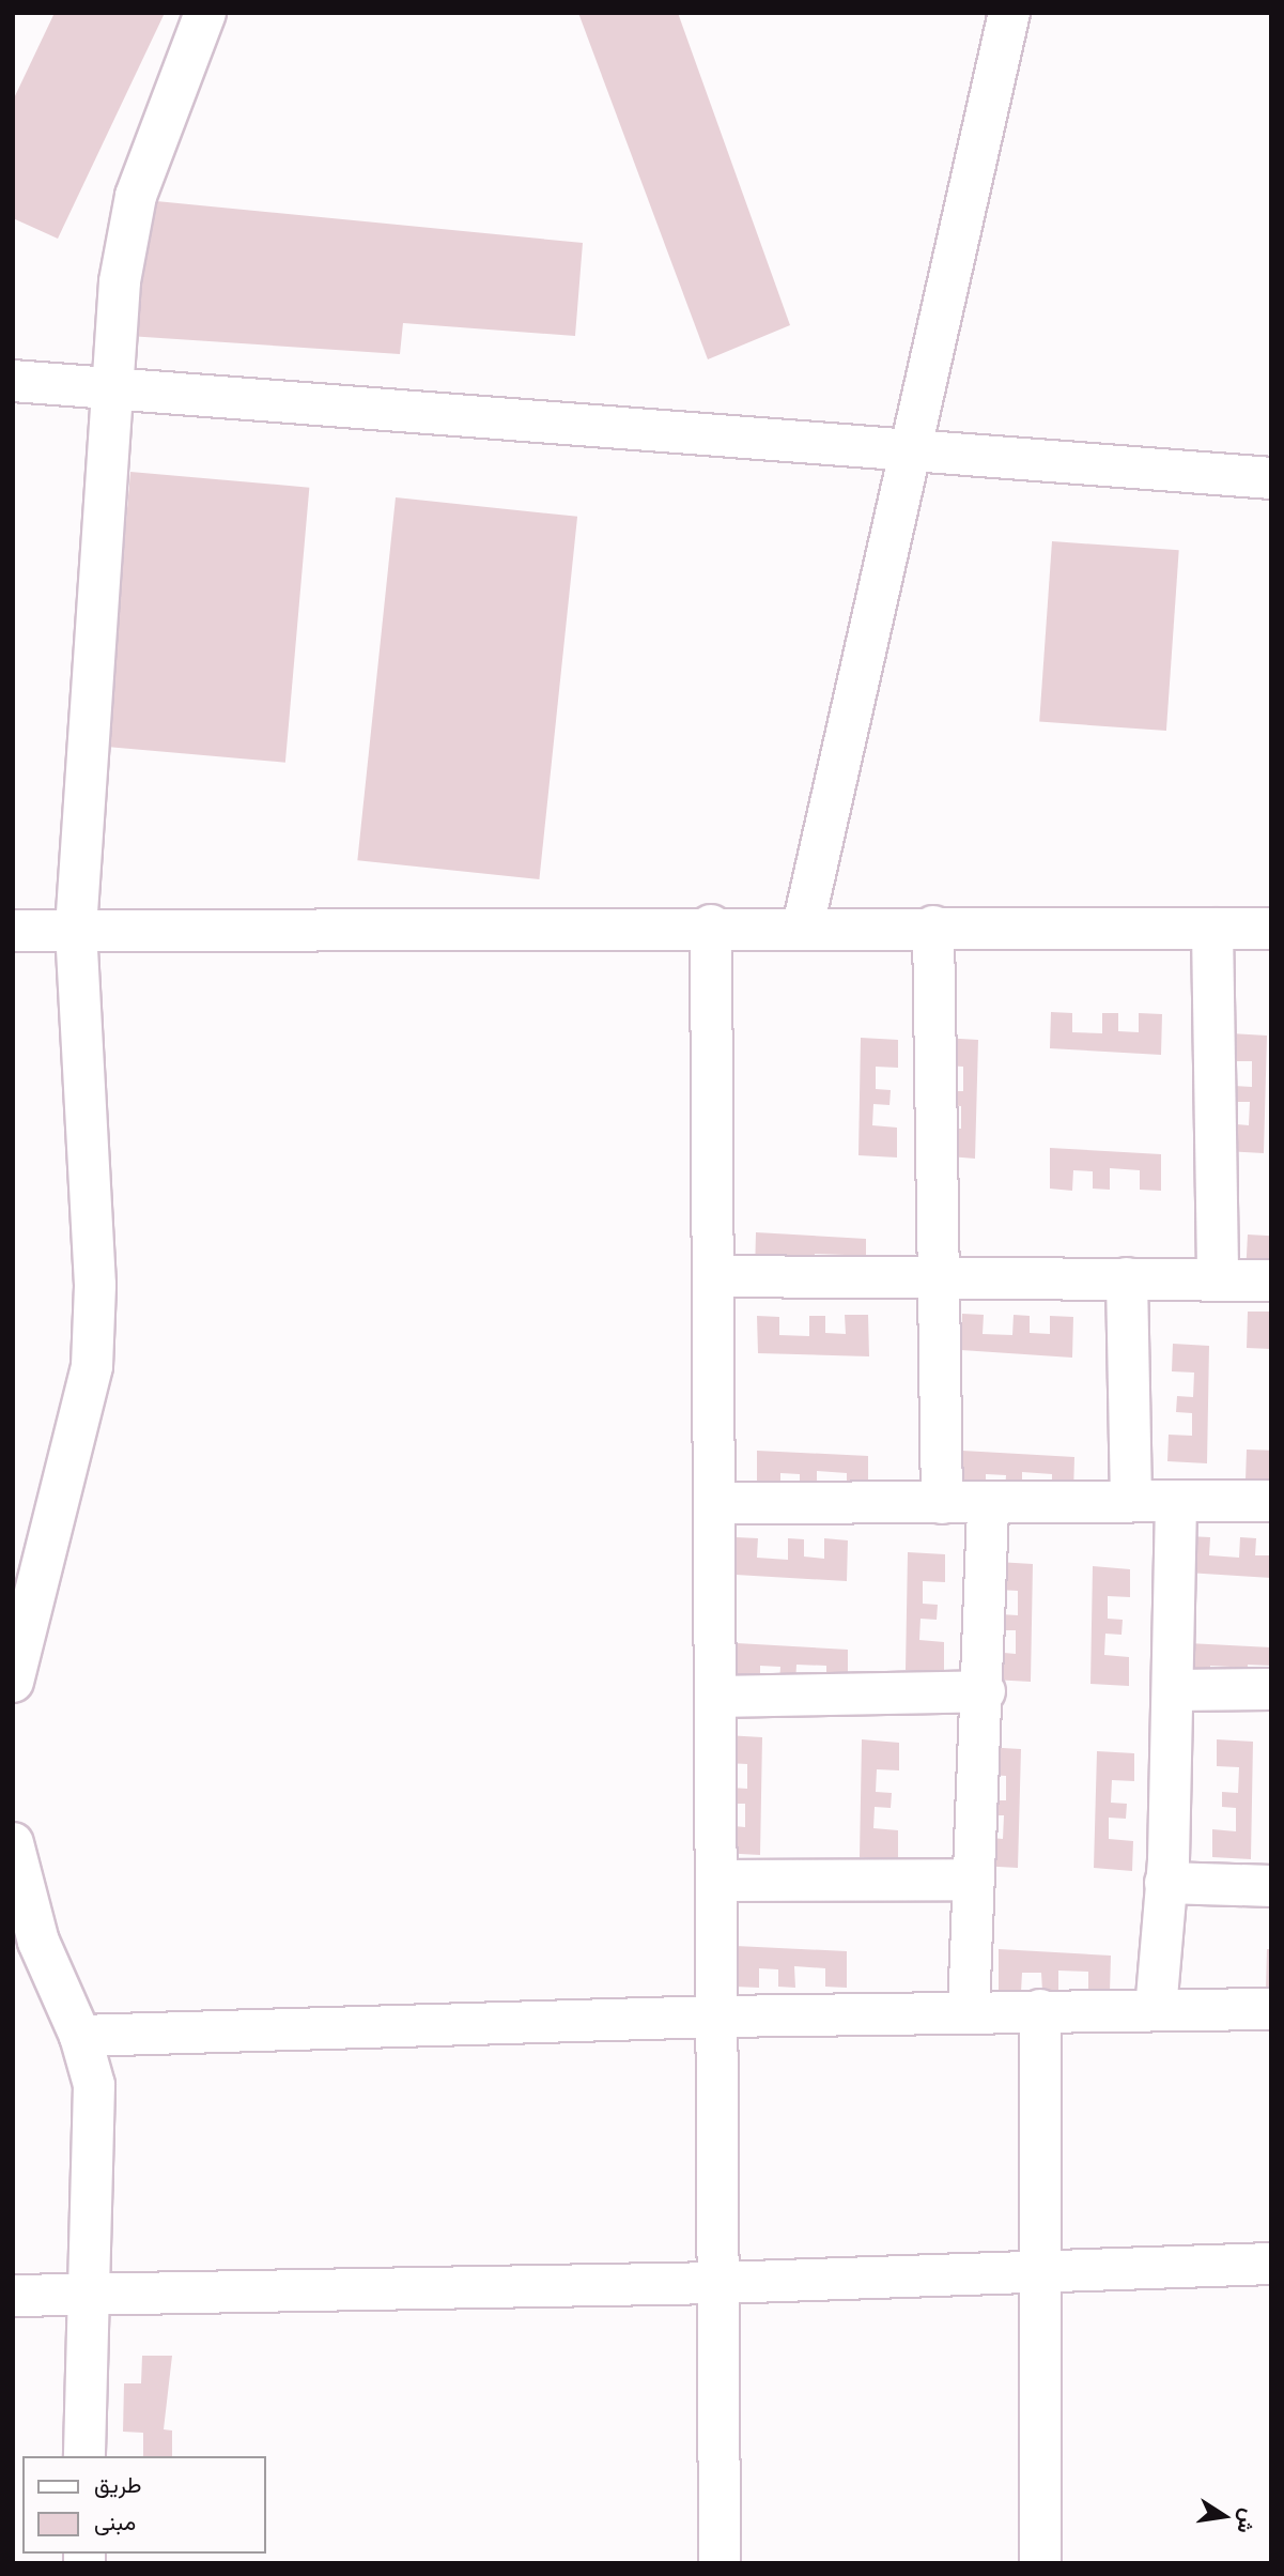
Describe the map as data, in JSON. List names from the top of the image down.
{
  "legend": ["طريق", "مبنى"],
  "north": "right"
}
